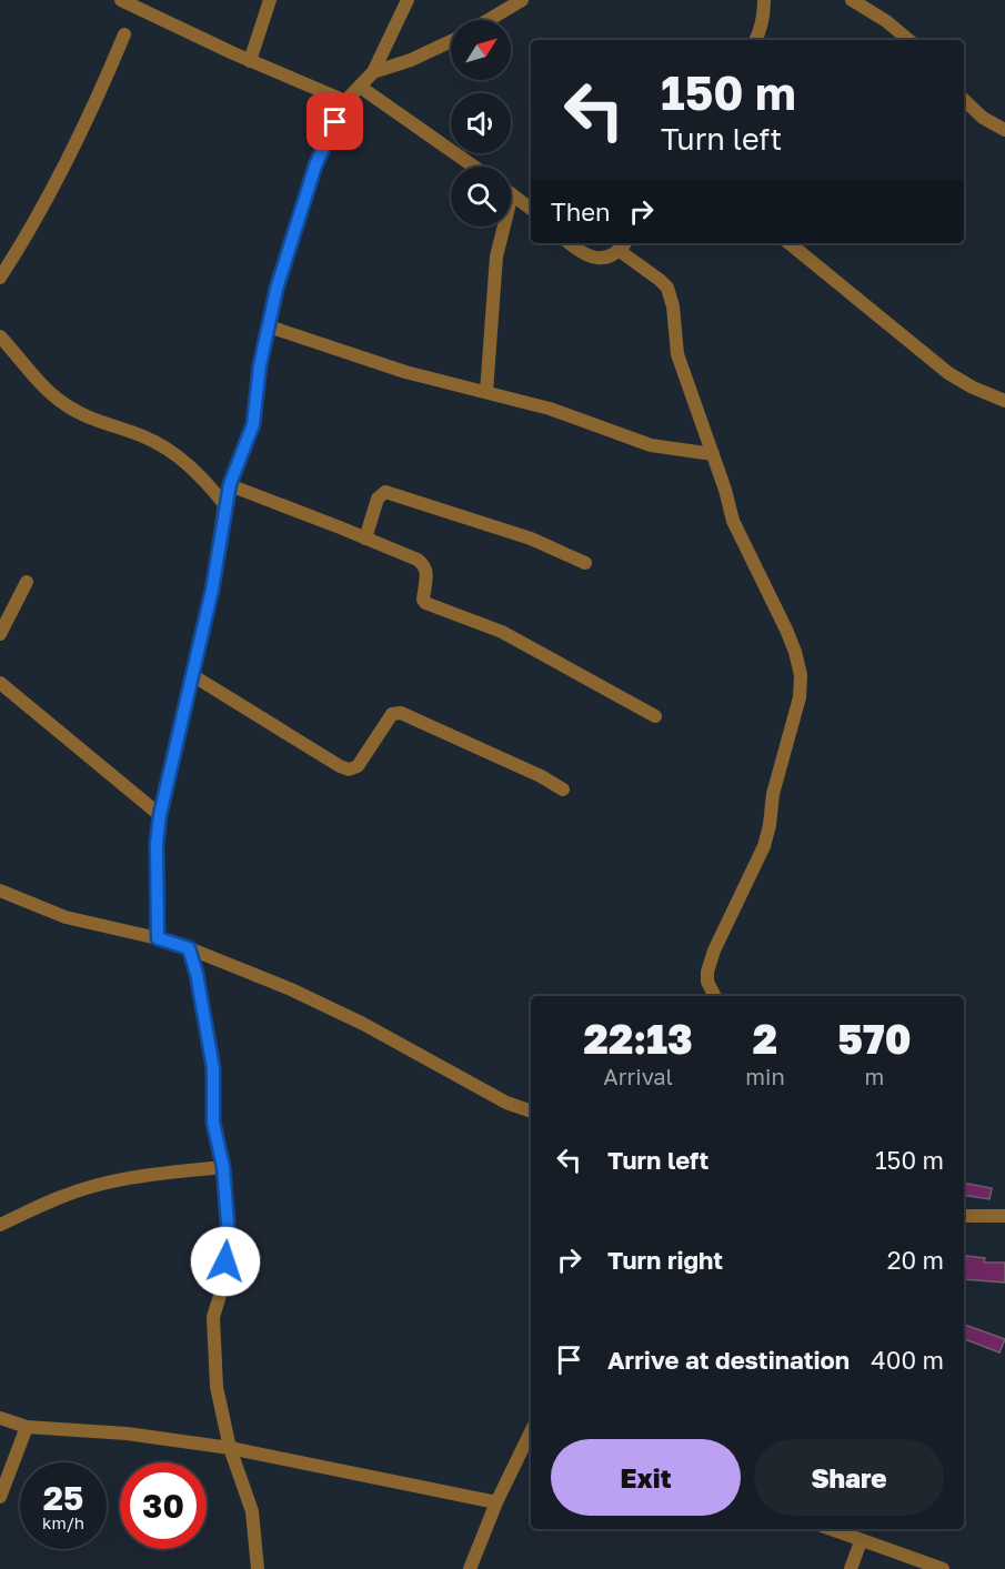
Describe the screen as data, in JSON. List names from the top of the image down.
{
  "north": "top right",
  "page": {
    "turn": ["150 m", "Turn left"],
    "then": "Then",
    "eta": [
      "22:13",
      "Arrival",
      "2",
      "min",
      "570",
      "m"
    ],
    "list": [
      {
        "name": "Turn left",
        "value": "150 m"
      },
      {
        "name": "Turn right",
        "value": "20 m"
      },
      {
        "name": "Arrive at destination",
        "value": "400 m"
      }
    ],
    "buttons": ["Exit", "Share"],
    "speed": "25 km/h",
    "limit": "30"
  }
}
